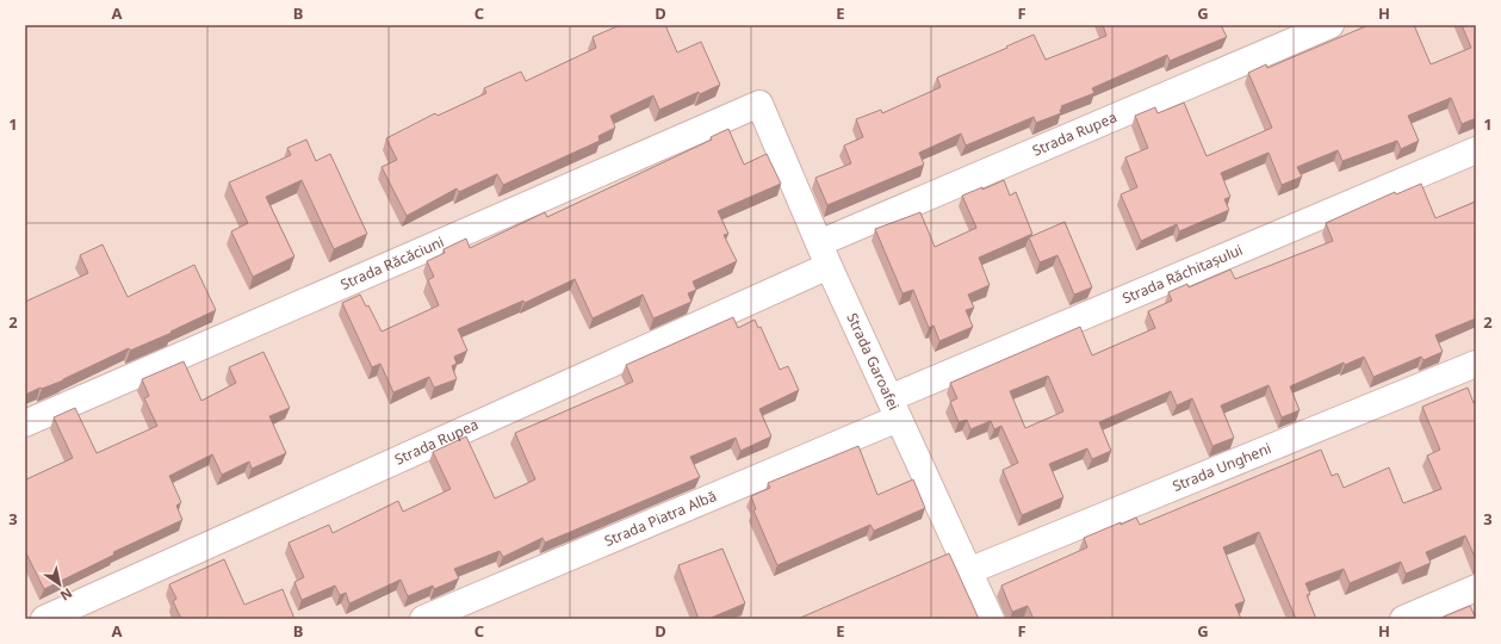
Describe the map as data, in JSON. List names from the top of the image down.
{
  "streets": {
    "street": [
      "Strada Rupea",
      "Strada Răcăciuni",
      "Strada Răchitașului",
      "Strada Garoafei",
      "Strada Ungheni",
      "Strada Piatra Albă"
    ]
  },
  "crossings": [
    ["Strada Rupea", "Strada Garoafei"],
    ["Strada Răcăciuni", "Strada Garoafei"],
    ["Strada Răchitașului", "Strada Garoafei"],
    ["Strada Răchitașului", "Strada Piatra Albă"],
    ["Strada Garoafei", "Strada Ungheni"],
    ["Strada Garoafei", "Strada Piatra Albă"]
  ],
  "north": "bottom right",
  "grid": {
    "columns": [
      "A",
      "B",
      "C",
      "D",
      "E",
      "F",
      "G",
      "H"
    ],
    "rows": ["1", "2", "3"]
  }
}
